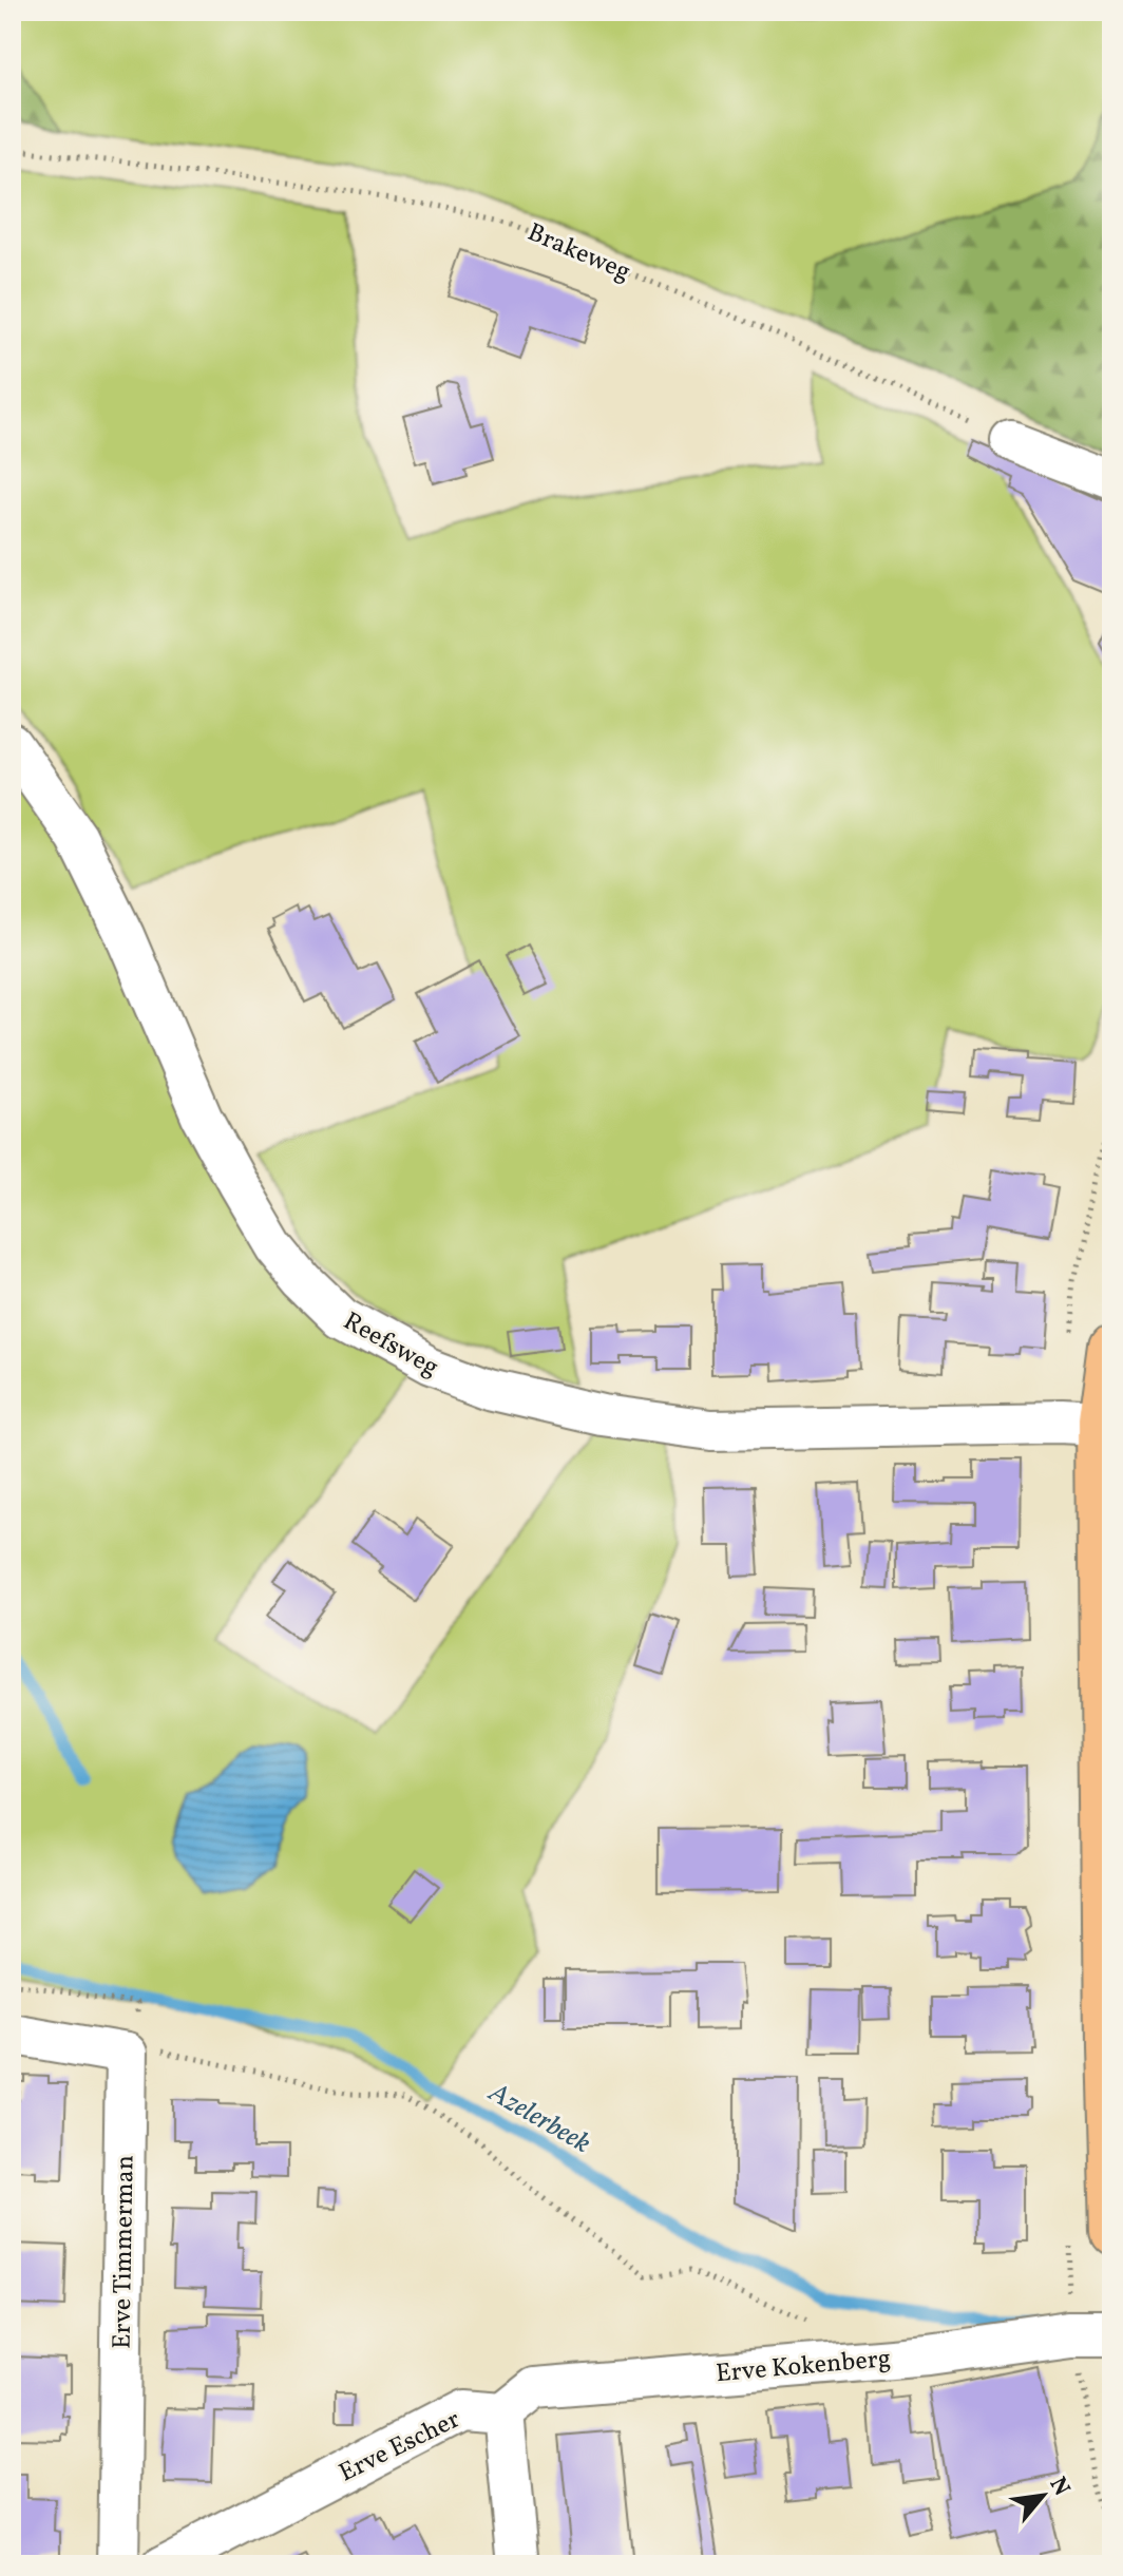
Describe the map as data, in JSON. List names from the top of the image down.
{
  "streets": {
    "street": [
      "Reefsweg",
      "Erve Timmerman",
      "Erve Kokenberg",
      "Erve Escher"
    ],
    "path": ["Brakeweg"]
  },
  "crossings": [
    ["Erve Kokenberg", "Erve Escher"]
  ],
  "water": ["Azelerbeek"],
  "north": "top right"
}
